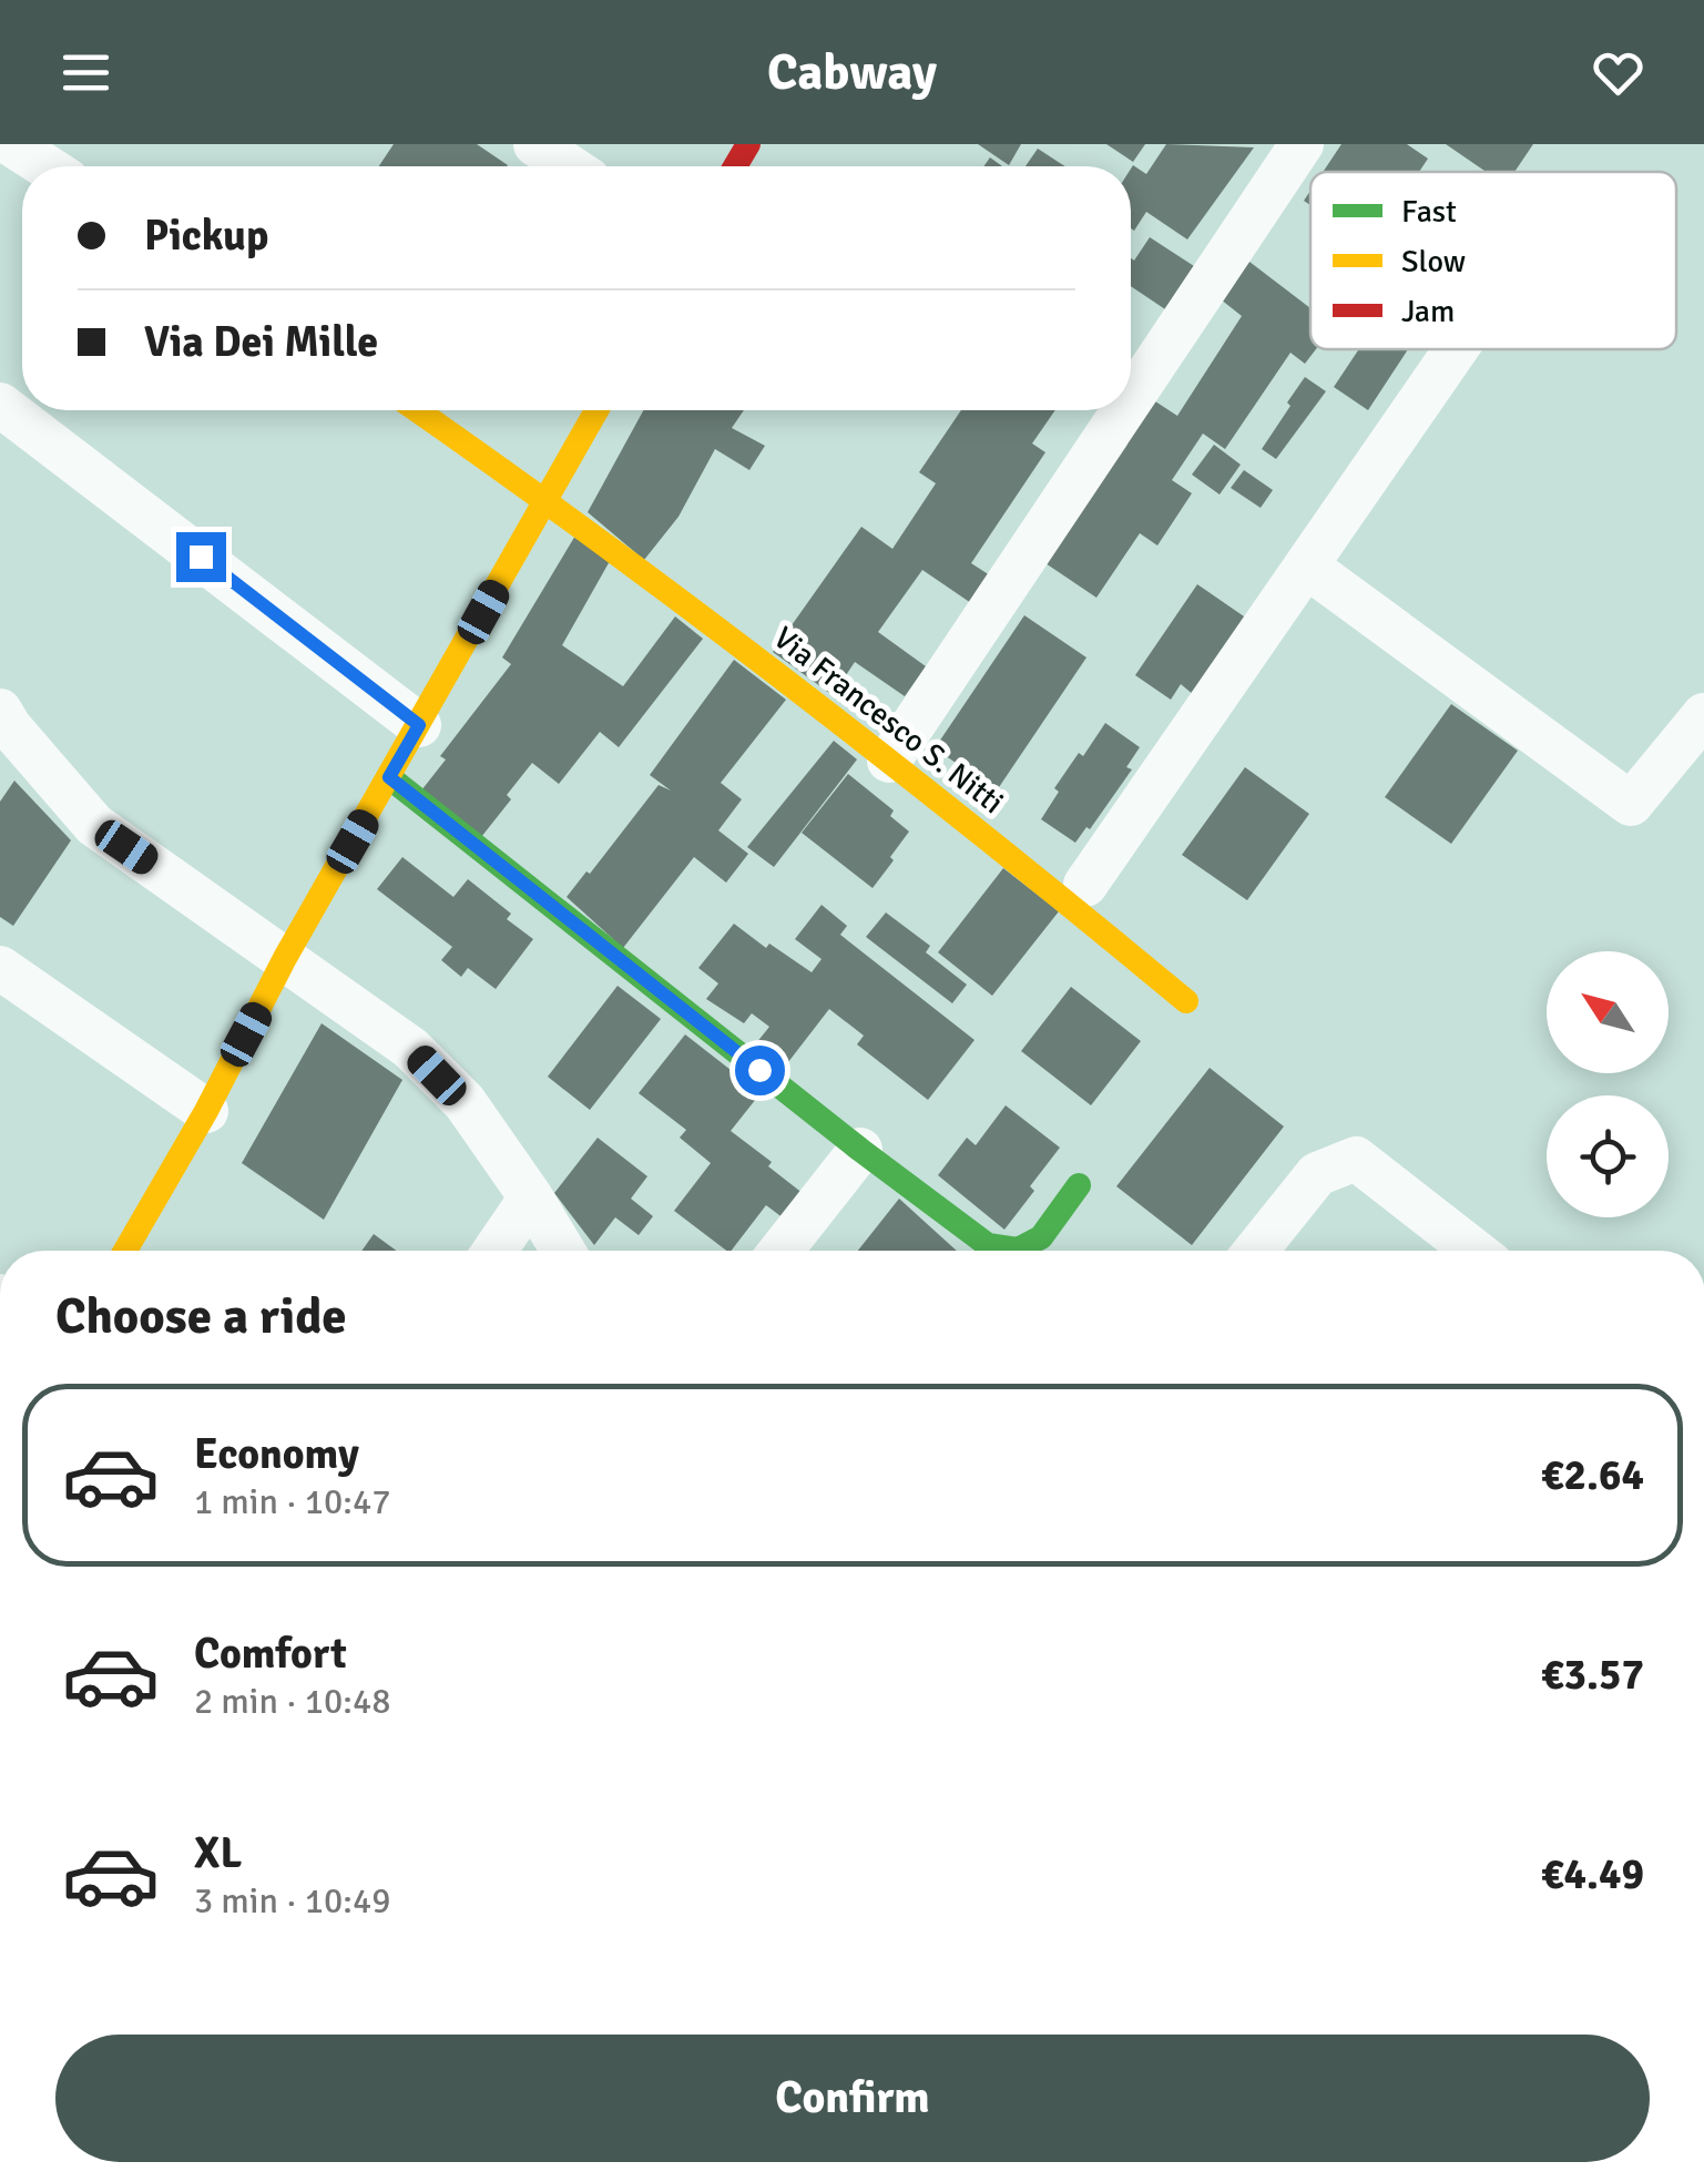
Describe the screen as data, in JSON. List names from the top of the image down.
{
  "streets": {
    "street": ["Via Francesco S. Nitti"]
  },
  "legend": ["Fast", "Slow", "Jam"],
  "north": "top left",
  "page": {
    "header": "Cabway",
    "banner": ["Pickup", "Via Dei Mille"],
    "heading": "Choose a ride",
    "list": [
      {
        "name": "Economy",
        "note": "1 min · 10:47",
        "value": "€2.64"
      },
      {
        "name": "Comfort",
        "note": "2 min · 10:48",
        "value": "€3.57"
      },
      {
        "name": "XL",
        "note": "3 min · 10:49",
        "value": "€4.49"
      }
    ],
    "buttons": "Confirm"
  }
}
